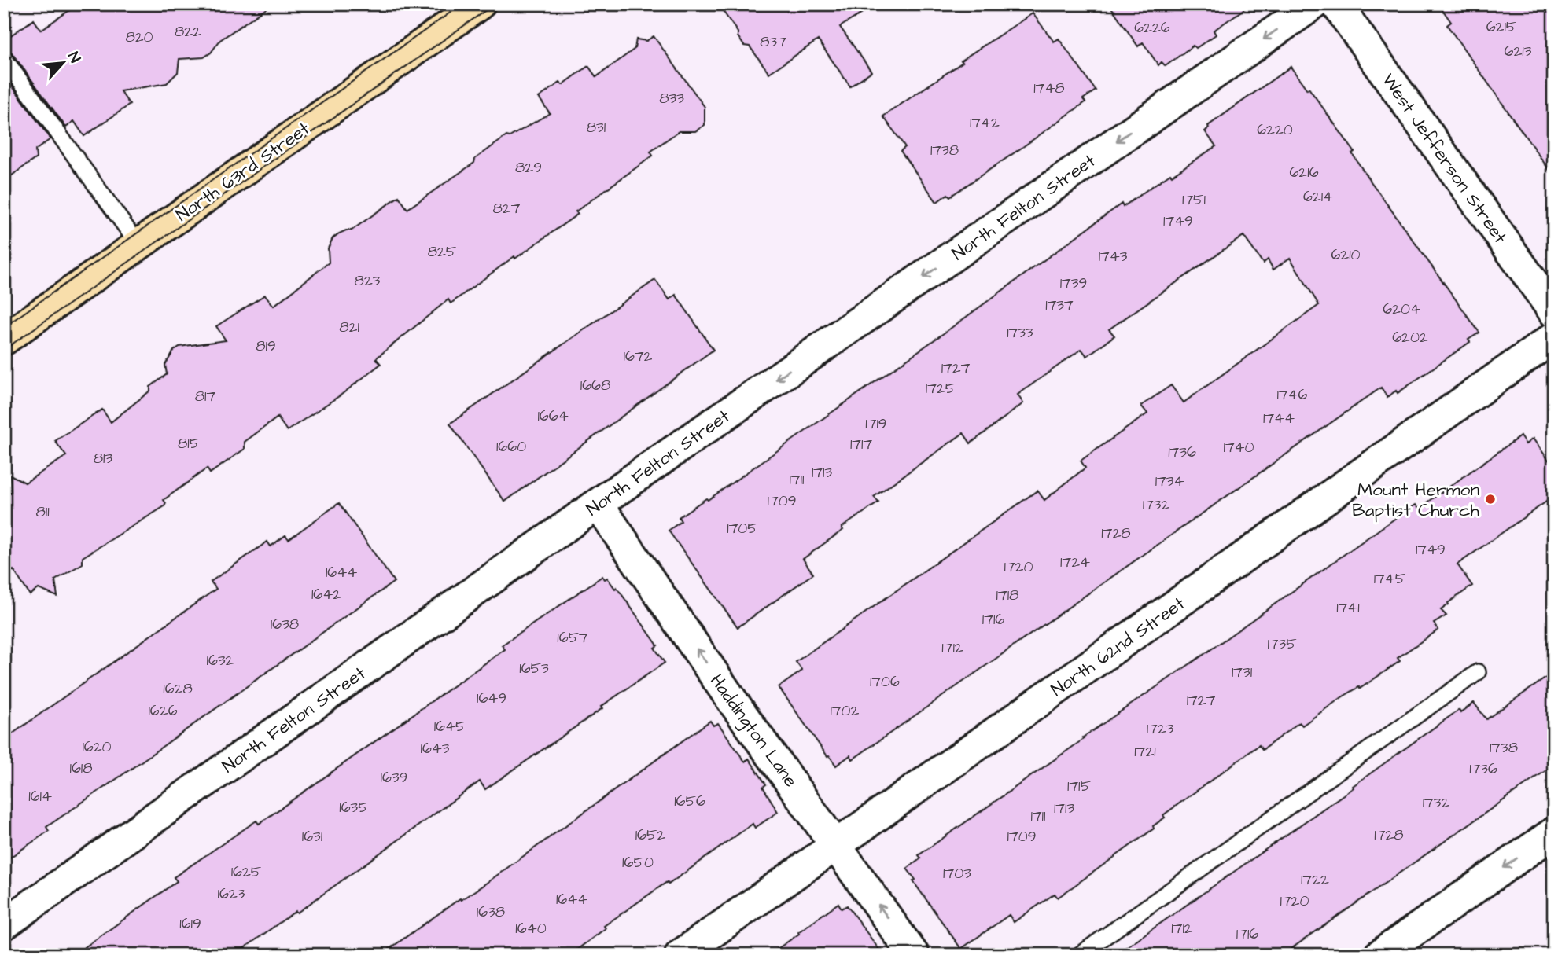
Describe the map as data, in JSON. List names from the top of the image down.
{
  "streets": {
    "main road": ["North 63rd Street"],
    "street": [
      "West Jefferson Street",
      "North Felton Street",
      "North 62nd Street",
      "Haddington Lane"
    ]
  },
  "crossings": [
    ["North Felton Street", "Haddington Lane"],
    ["North 62nd Street", "Haddington Lane"]
  ],
  "one_way": ["North Felton Street", "Haddington Lane"],
  "places": ["Mount Hermon Baptist Church"],
  "house_numbers": [
    "6215",
    "6226",
    "822",
    "820",
    "837",
    "6213",
    "1748",
    "833",
    "1742",
    "831",
    "6220",
    "1738",
    "829",
    "6216",
    "6214",
    "1751",
    "827",
    "1749",
    "825",
    "6210",
    "1743",
    "823",
    "1739",
    "1737",
    "6204",
    "821",
    "1733",
    "6202",
    "819",
    "1672",
    "1727",
    "1668",
    "1725",
    "1746",
    "817",
    "1664",
    "1744",
    "1719",
    "815",
    "1717",
    "1660",
    "1740",
    "1736",
    "813",
    "1713",
    "1711",
    "1734",
    "1709",
    "1732",
    "811",
    "1705",
    "1728",
    "1749",
    "1724",
    "1720",
    "1644",
    "1745",
    "1642",
    "1718",
    "1741",
    "1716",
    "1638",
    "1657",
    "1735",
    "1712",
    "1632",
    "1653",
    "1731",
    "1706",
    "1628",
    "1649",
    "1727",
    "1626",
    "1702",
    "1645",
    "1723",
    "1620",
    "1738",
    "1643",
    "1721",
    "1618",
    "1736",
    "1639",
    "1715",
    "1614",
    "1656",
    "1732",
    "1635",
    "1713",
    "1711",
    "1652",
    "1728",
    "1631",
    "1709",
    "1650",
    "1625",
    "1703",
    "1722",
    "1623",
    "1644",
    "1720",
    "1638",
    "1619",
    "1640",
    "1712",
    "1716"
  ],
  "north": "top right"
}
